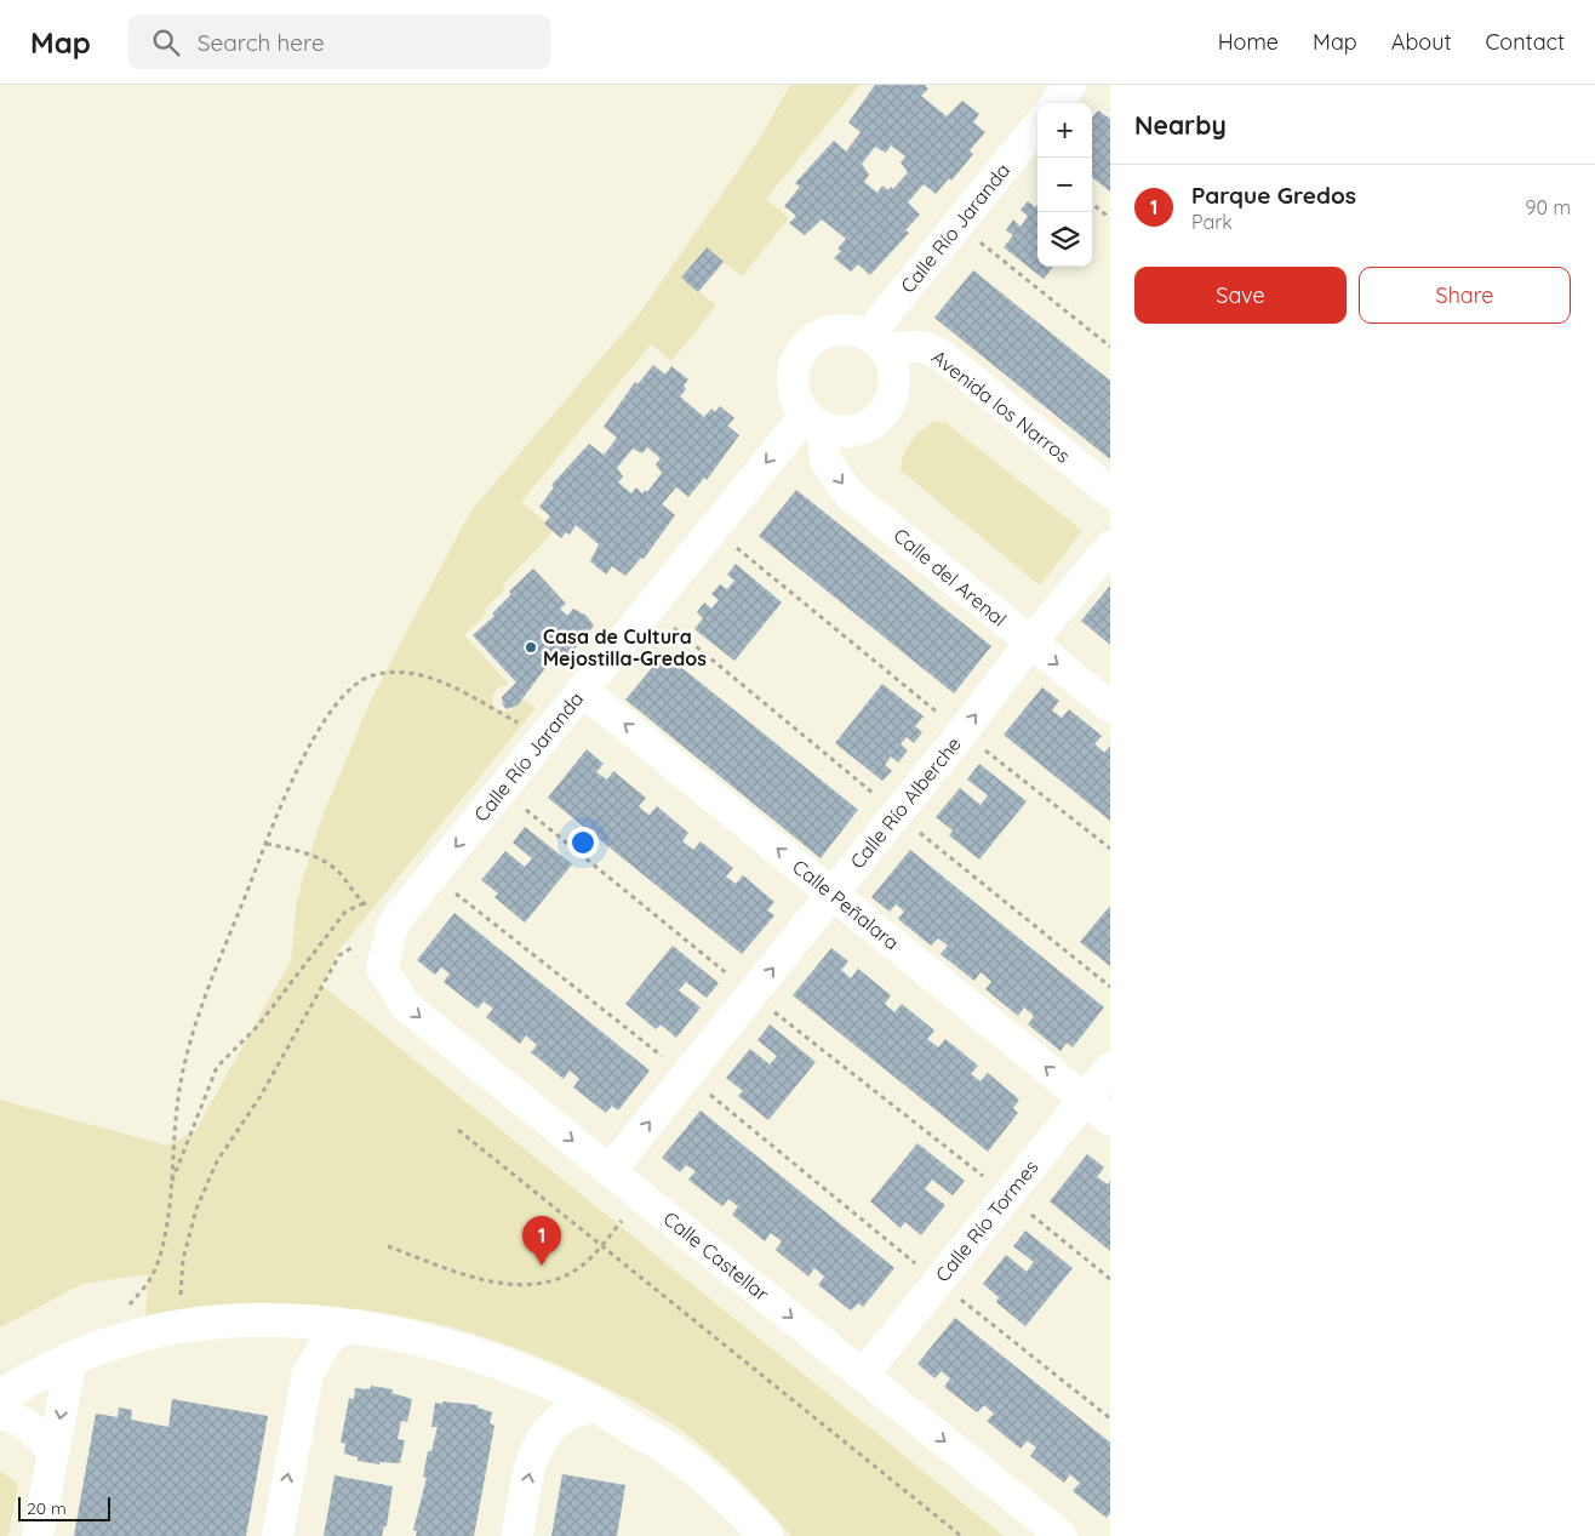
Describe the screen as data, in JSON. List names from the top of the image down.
{
  "streets": {
    "street": [
      "Calle Río Jaranda",
      "Avenida los Narros",
      "Calle del Arenal",
      "Calle Río Alberche",
      "Calle Peñalara",
      "Calle Río Tormes",
      "Calle Castellar"
    ]
  },
  "crossings": [
    ["Calle Río Jaranda", "Avenida los Narros"],
    ["Calle Río Jaranda", "Calle del Arenal"],
    ["Calle Río Jaranda", "Calle Peñalara"],
    ["Calle Río Jaranda", "Calle Castellar"],
    ["Avenida los Narros", "Calle del Arenal"],
    ["Calle del Arenal", "Calle Río Alberche"],
    ["Calle Río Alberche", "Calle Peñalara"],
    ["Calle Río Alberche", "Calle Castellar"],
    ["Calle Peñalara", "Calle Río Tormes"],
    ["Calle Río Tormes", "Calle Castellar"]
  ],
  "one_way": [
    "Calle del Arenal",
    "Calle Río Alberche",
    "Calle Peñalara",
    "Calle Castellar"
  ],
  "places": ["Casa de Cultura Mejostilla-Gredos"],
  "scale_bar": "20 m",
  "page": {
    "header": "Map",
    "search": "Search here",
    "nav": [
      "Home",
      "Map",
      "About",
      "Contact"
    ],
    "heading": "Nearby",
    "map_buttons": ["+", "−"],
    "list": [
      {
        "mark": "1",
        "name": "Parque Gredos",
        "note": "Park",
        "value": "90 m"
      }
    ],
    "buttons": ["Save", "Share"],
    "pins": "1",
    "scale": "20 m"
  }
}
